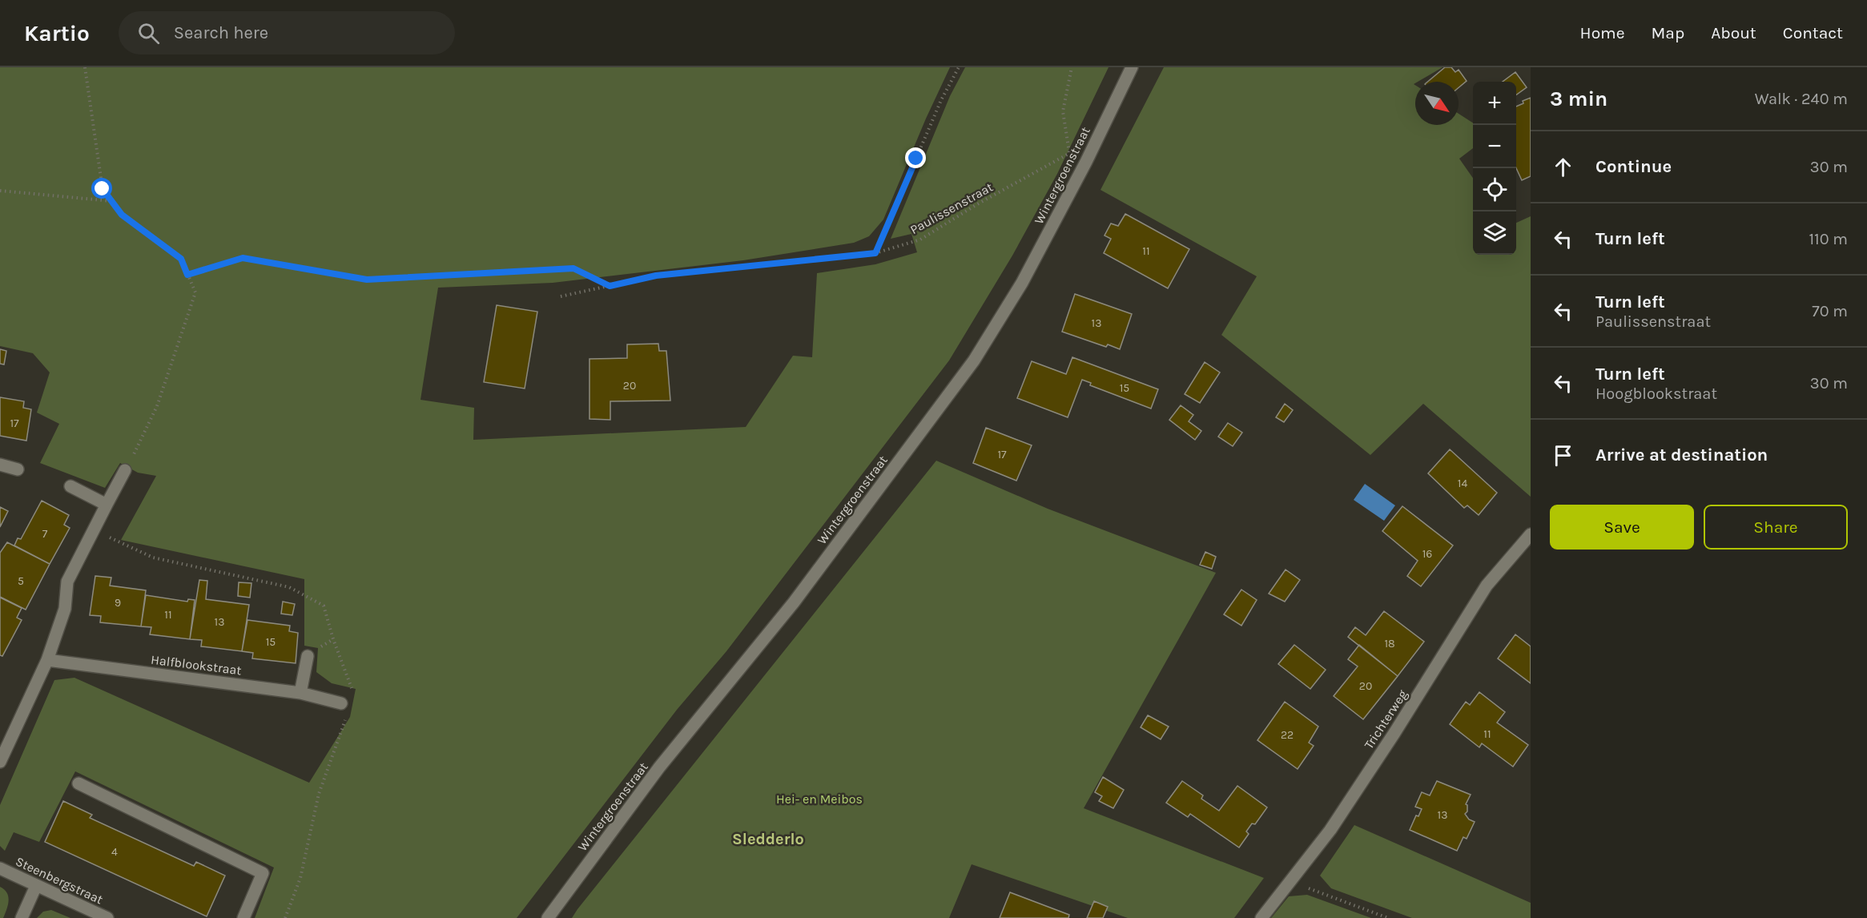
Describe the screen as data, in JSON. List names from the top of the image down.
{
  "streets": {
    "street": [
      "Wintergroenstraat",
      "Halfblookstraat",
      "Trichterweg",
      "Steenbergstraat"
    ],
    "path": ["Paulissenstraat"]
  },
  "districts": ["Sledderlo"],
  "parks": ["Hei- en Meibos"],
  "house_numbers": [
    "11",
    "13",
    "20",
    "15",
    "17",
    "17",
    "14",
    "7",
    "16",
    "5",
    "9",
    "11",
    "13",
    "15",
    "18",
    "20",
    "11",
    "22",
    "13",
    "4"
  ],
  "north": "bottom right",
  "page": {
    "header": "Kartio",
    "search": "Search here",
    "nav": [
      "Home",
      "Map",
      "About",
      "Contact"
    ],
    "heading": ["3 min", "Walk · 240 m"],
    "map_buttons": ["+", "−"],
    "list": [
      ["Continue", "30 m"],
      ["Turn left", "110 m"],
      ["Turn left", "Paulissenstraat", "70 m"],
      ["Turn left", "Hoogblookstraat", "30 m"],
      "Arrive at destination"
    ],
    "buttons": ["Save", "Share"]
  }
}
